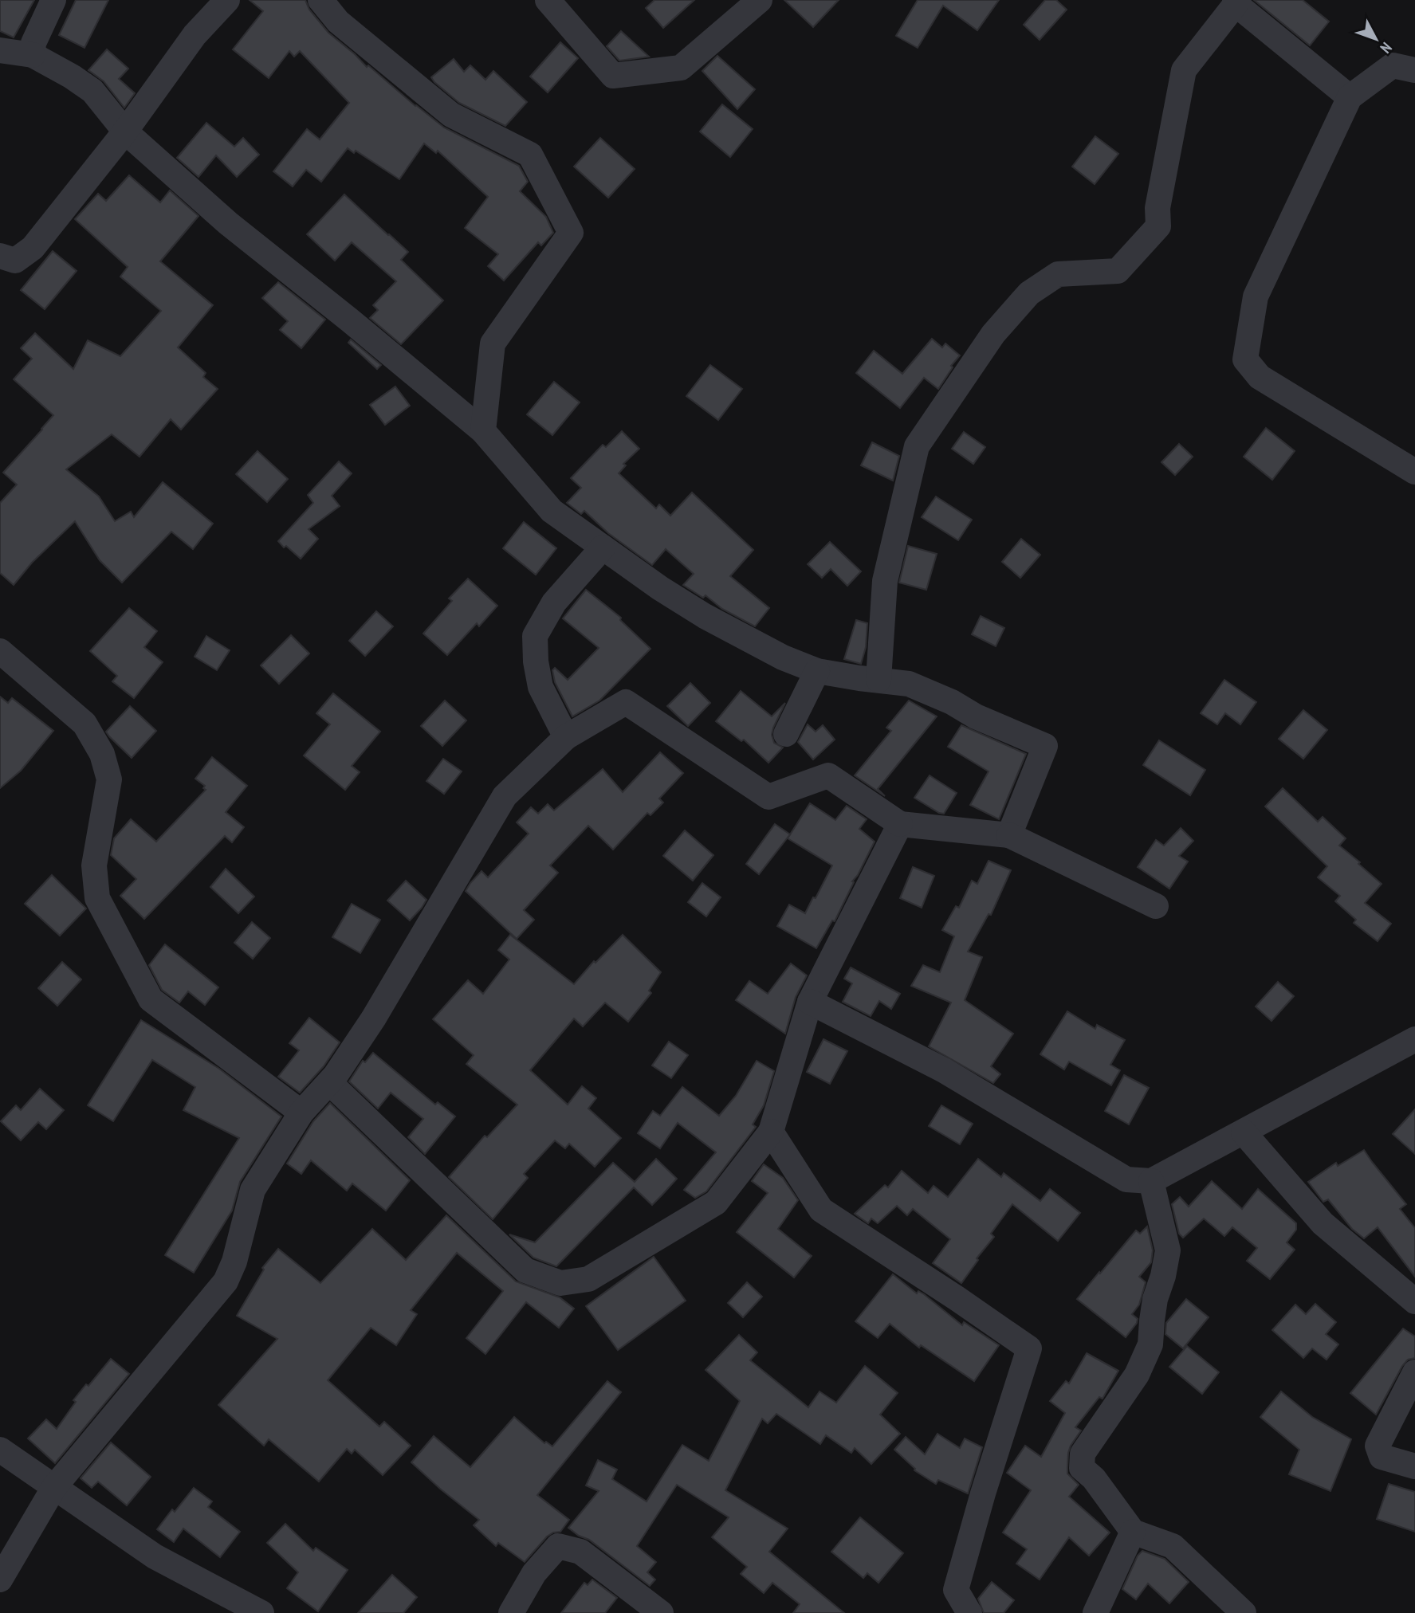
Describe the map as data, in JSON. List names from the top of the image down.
{
  "north": "bottom right"
}
